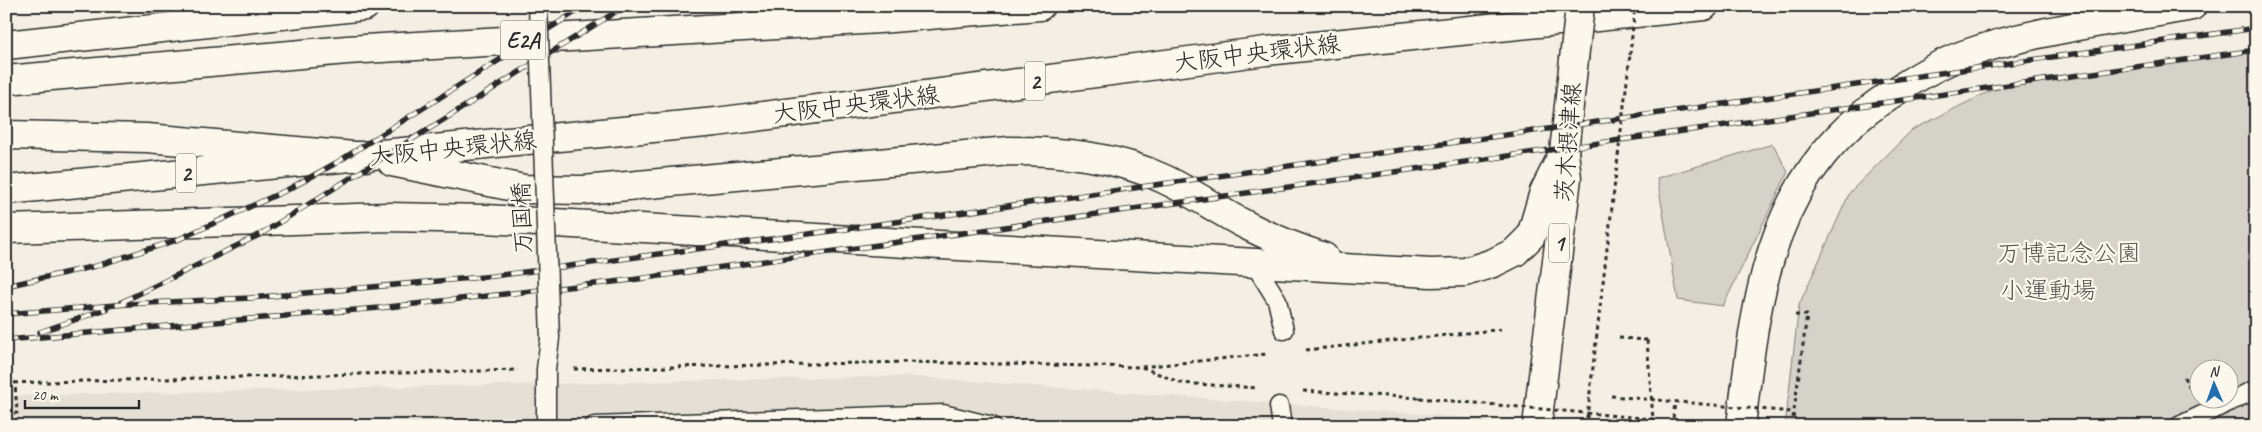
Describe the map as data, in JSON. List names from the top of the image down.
{
  "streets": {
    "main road": [
      "E2A",
      "大阪中央環状線",
      "2",
      "茨木摂津線",
      "1"
    ],
    "lane": ["万国橋"]
  },
  "parks": ["万博記念公園", "小運動場"],
  "scale_bar": "20 m",
  "north": "top"
}
